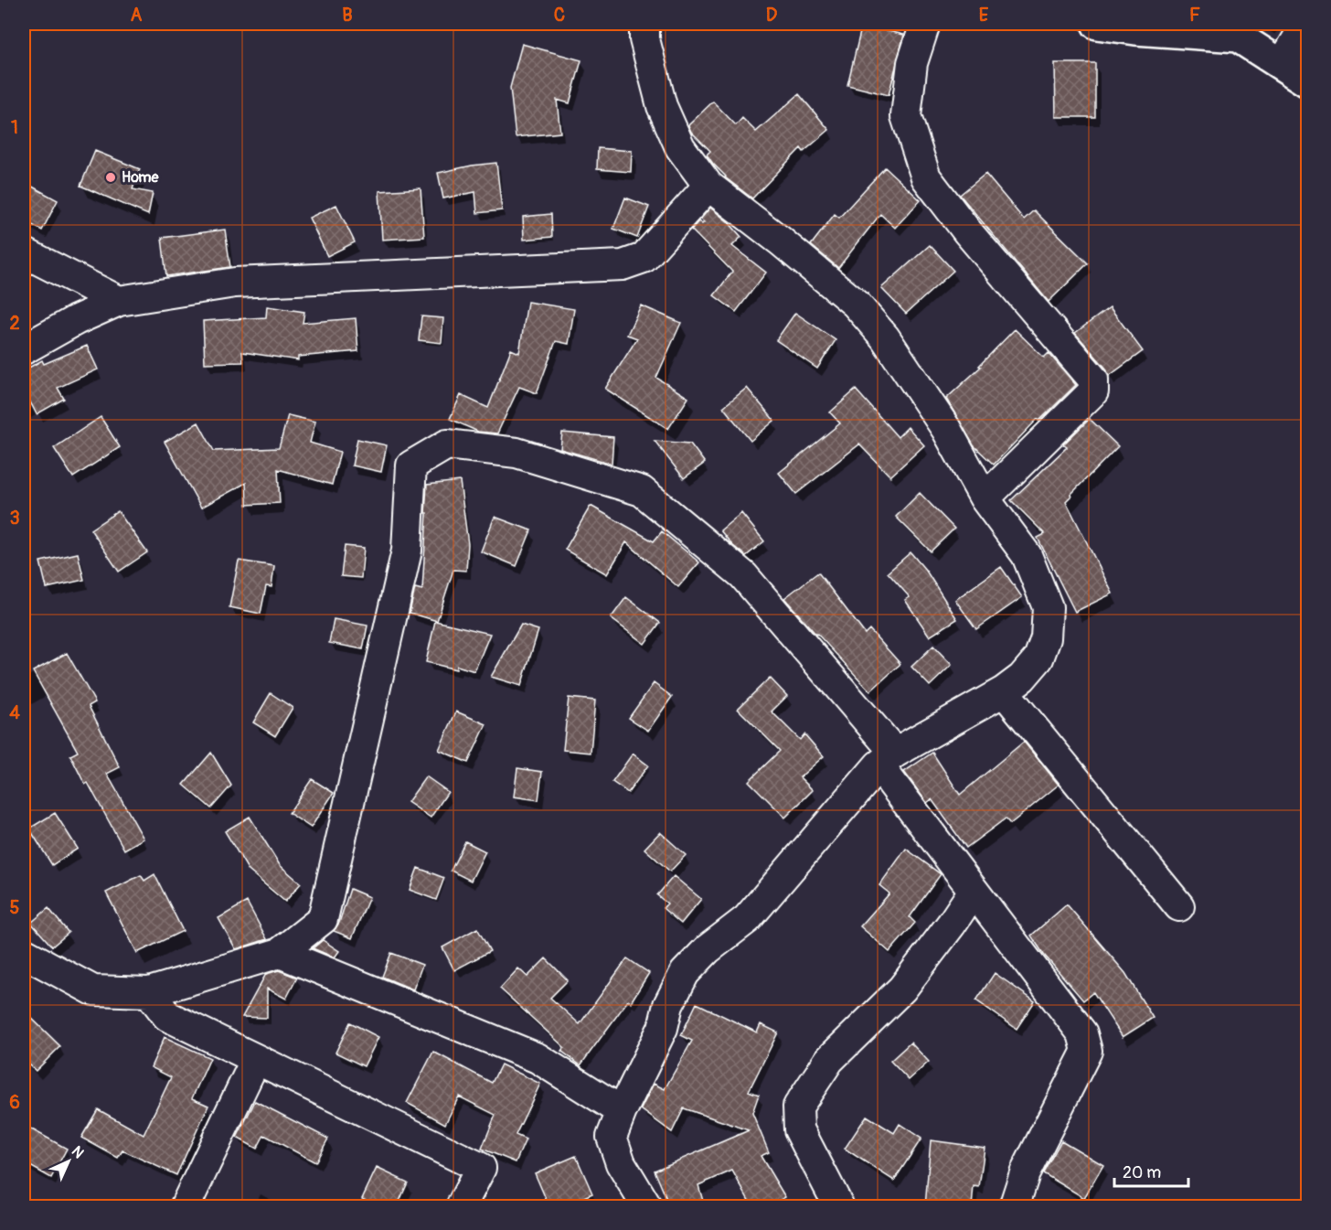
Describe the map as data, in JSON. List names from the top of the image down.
{
  "places": ["Home"],
  "scale_bar": "20 m",
  "north": "top right",
  "grid": {
    "columns": [
      "A",
      "B",
      "C",
      "D",
      "E",
      "F"
    ],
    "rows": [
      "1",
      "2",
      "3",
      "4",
      "5",
      "6"
    ]
  }
}
